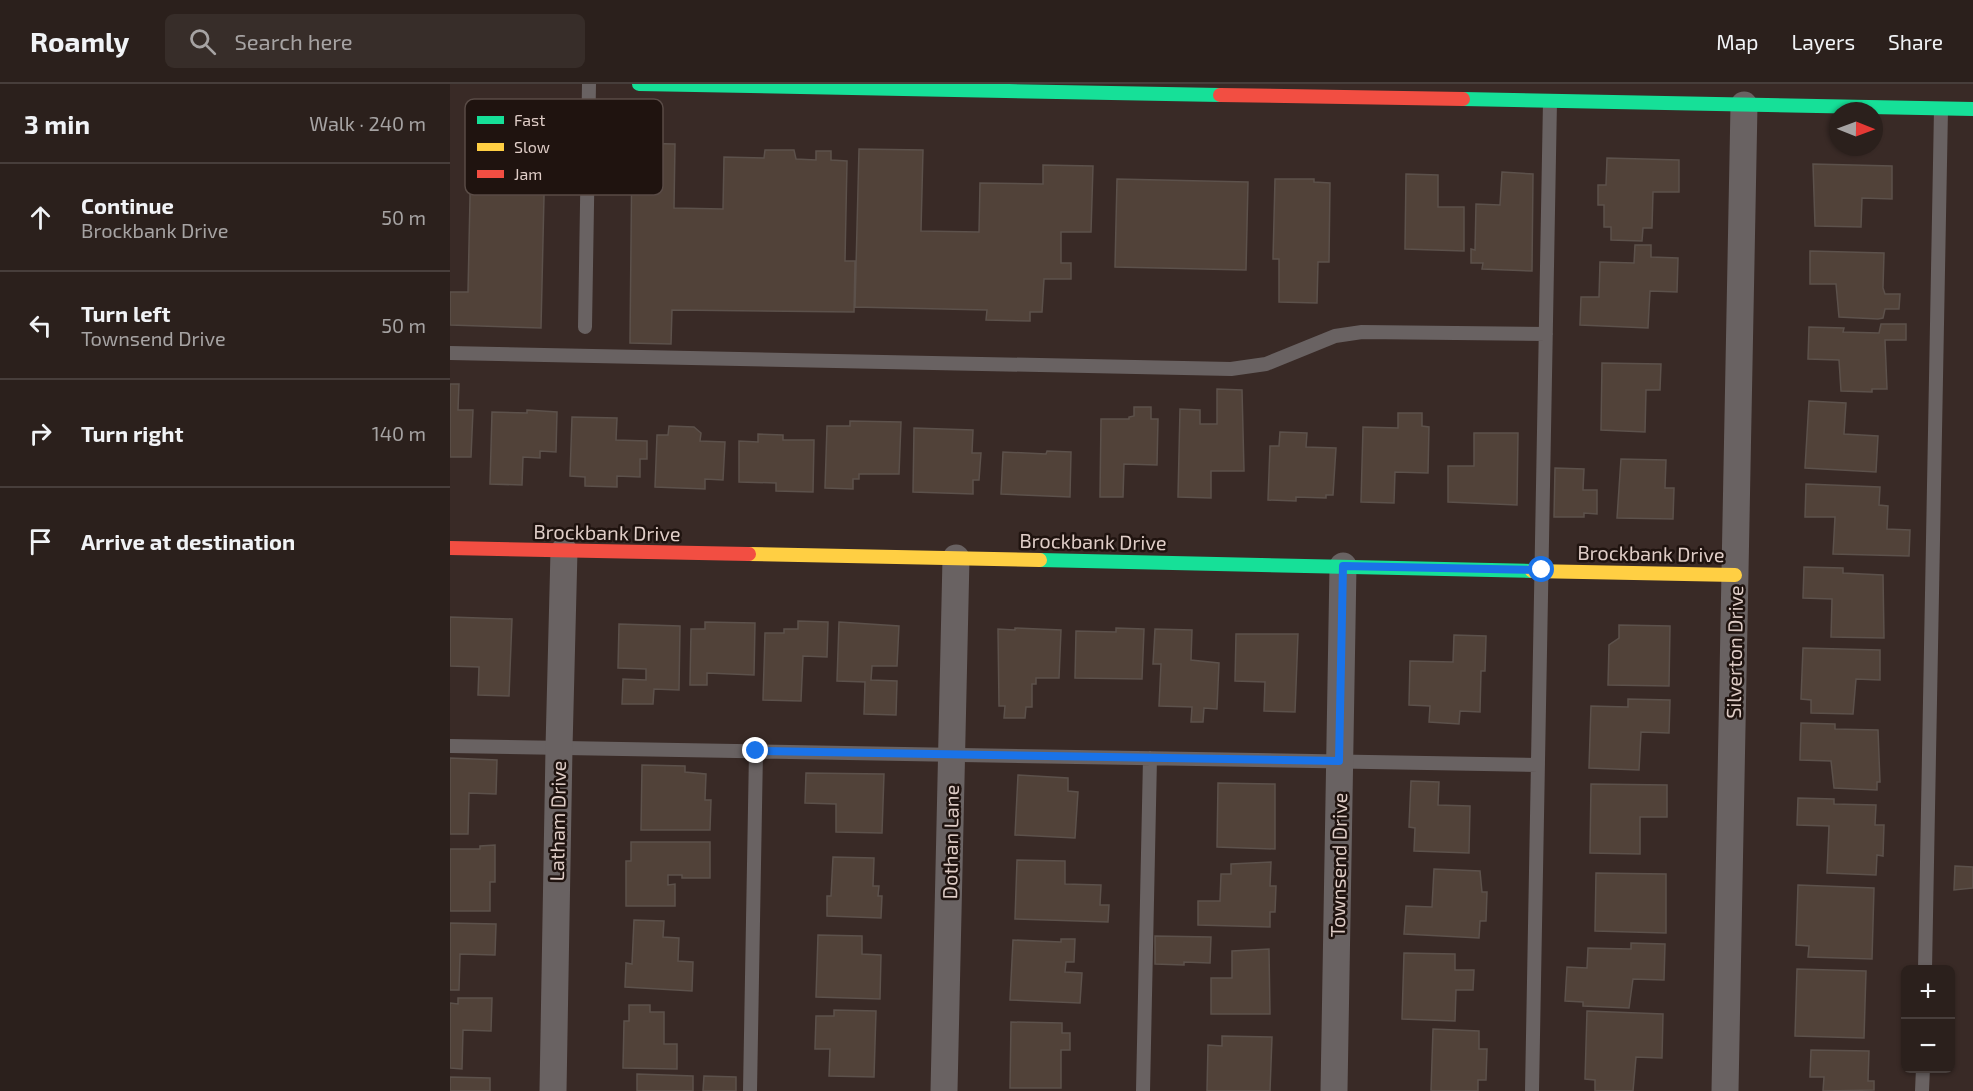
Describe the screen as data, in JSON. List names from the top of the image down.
{
  "streets": {
    "street": [
      "Brockbank Drive",
      "Silverton Drive",
      "Latham Drive",
      "Dothan Lane",
      "Townsend Drive"
    ]
  },
  "crossings": [
    ["Brockbank Drive", "Silverton Drive"],
    ["Brockbank Drive", "Latham Drive"],
    ["Brockbank Drive", "Dothan Lane"],
    ["Brockbank Drive", "Townsend Drive"]
  ],
  "legend": ["Fast", "Slow", "Jam"],
  "north": "right",
  "page": {
    "header": "Roamly",
    "search": "Search here",
    "nav": ["Map", "Layers", "Share"],
    "heading": ["3 min", "Walk · 240 m"],
    "list": [
      ["Continue", "Brockbank Drive", "50 m"],
      ["Turn left", "Townsend Drive", "50 m"],
      ["Turn right", "140 m"],
      "Arrive at destination"
    ],
    "map_buttons": ["+", "−"]
  }
}
